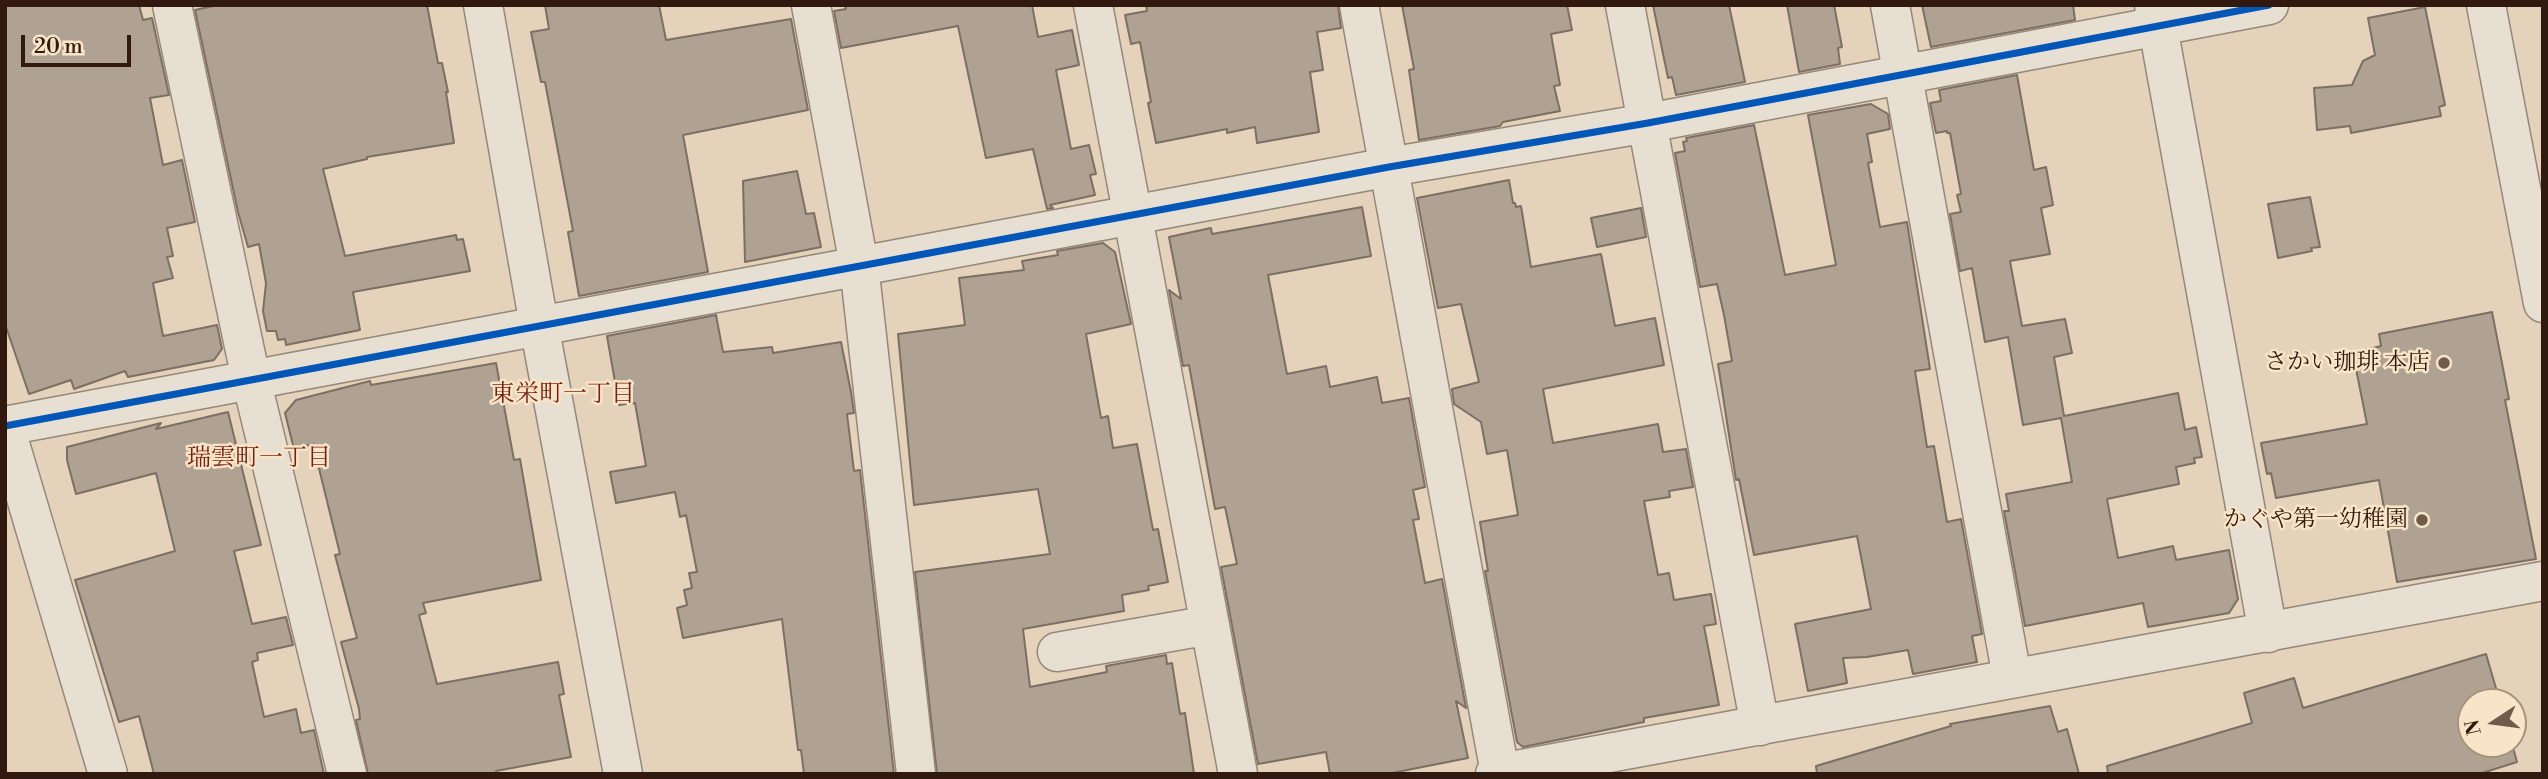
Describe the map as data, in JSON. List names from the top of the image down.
{
  "districts": ["東栄町一丁目", "瑞雲町一丁目"],
  "places": ["さかい珈琲 本店", "かぐや第一幼稚園"],
  "scale_bar": "20 m",
  "north": "left"
}
